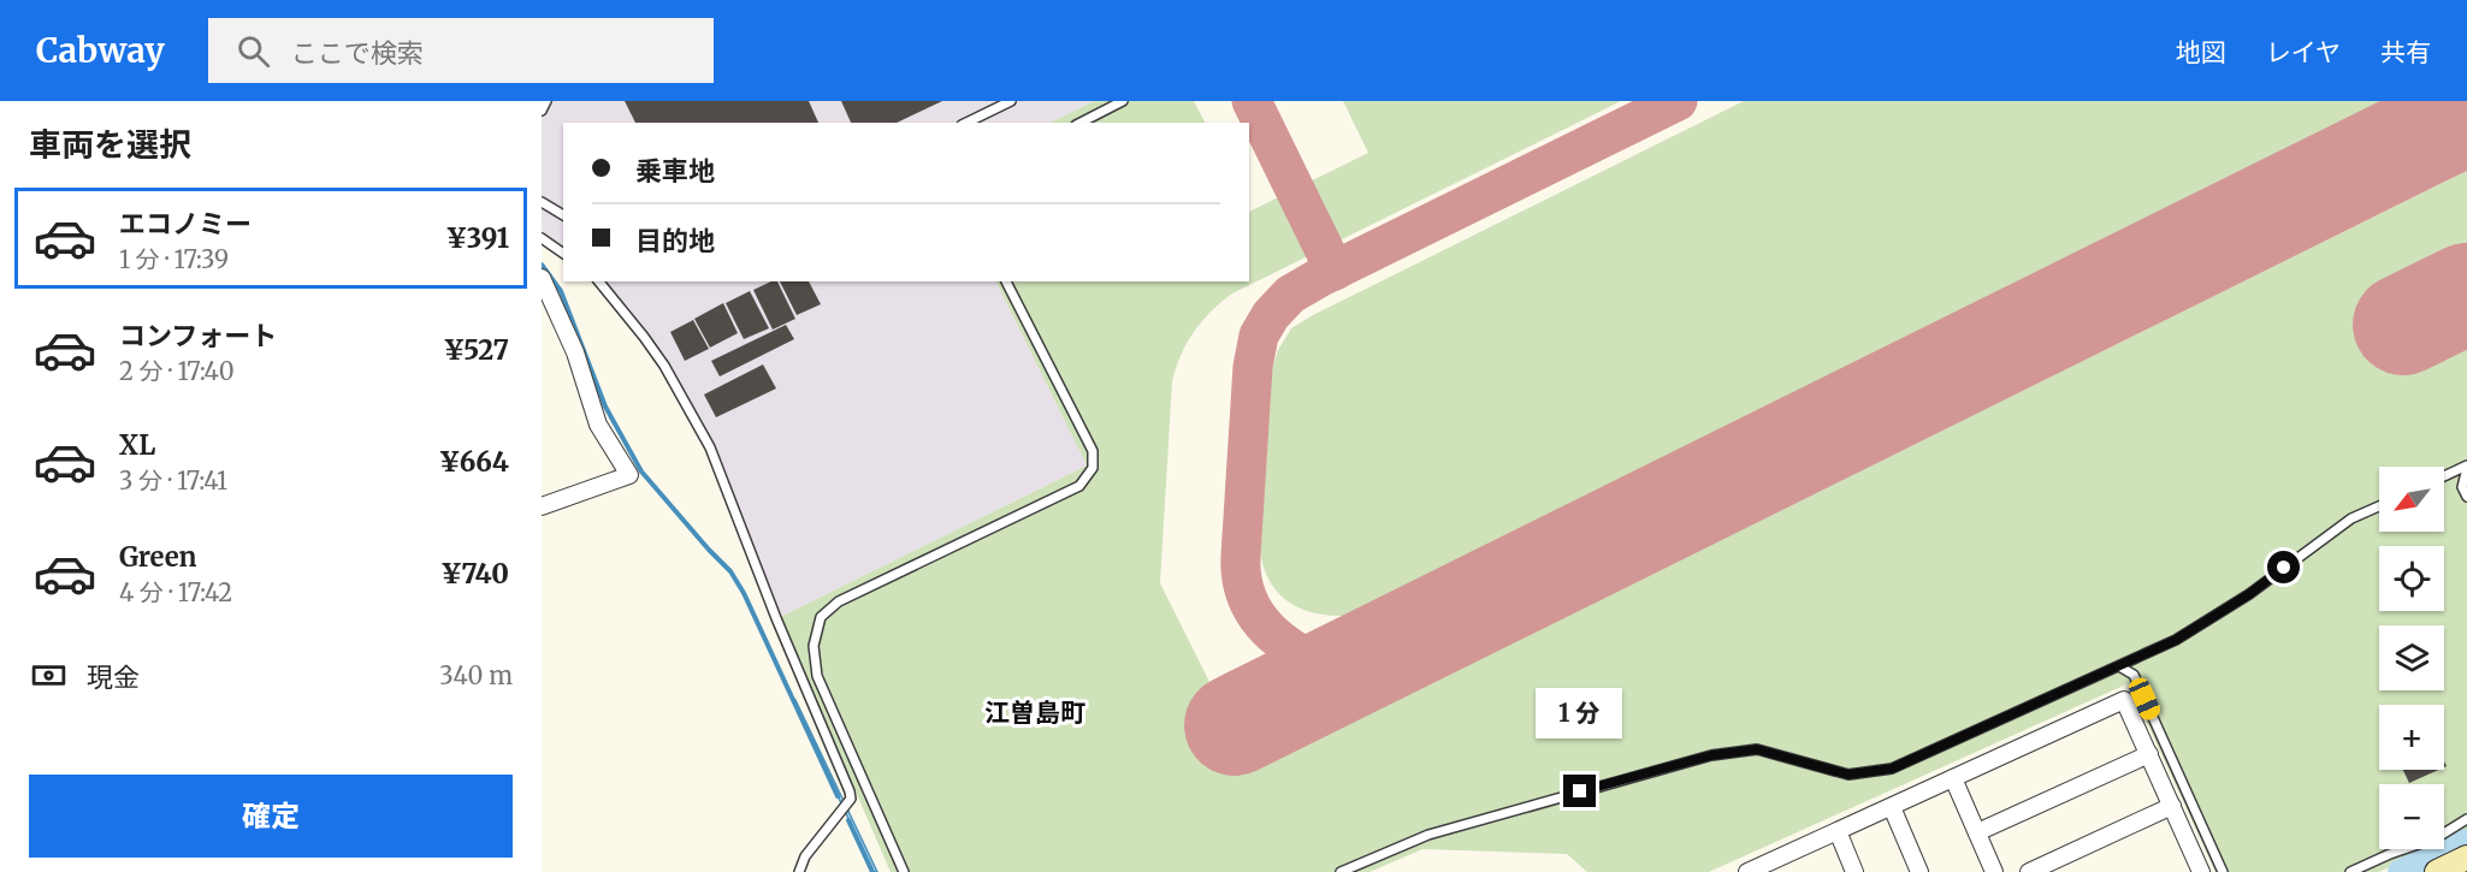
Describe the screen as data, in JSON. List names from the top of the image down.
{
  "districts": ["江曽島町"],
  "north": "bottom left",
  "page": {
    "header": "Cabway",
    "search": "ここで検索",
    "nav": ["地図", "レイヤ", "共有"],
    "heading": "車両を選択",
    "banner": ["乗車地", "目的地"],
    "list": [
      {
        "name": "エコノミー",
        "note": "1 分 · 17:39",
        "value": "¥391"
      },
      {
        "name": "コンフォート",
        "note": "2 分 · 17:40",
        "value": "¥527"
      },
      {
        "name": "XL",
        "note": "3 分 · 17:41",
        "value": "¥664"
      },
      {
        "name": "Green",
        "note": "4 分 · 17:42",
        "value": "¥740"
      }
    ],
    "map_buttons": ["+", "−"],
    "pay": ["現金", "340 m"],
    "bubble": "1 分",
    "buttons": "確定"
  }
}
